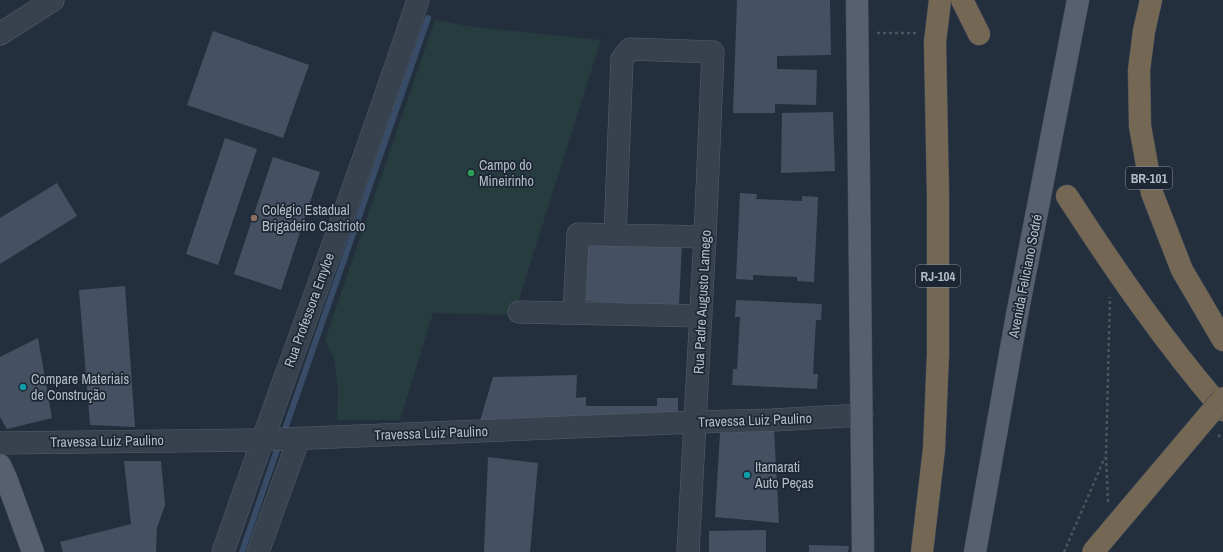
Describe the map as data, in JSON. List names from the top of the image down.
{
  "streets": {
    "highway": ["BR-101", "RJ-104"],
    "main road": ["Avenida Feliciano Sodré"],
    "street": ["Rua Padre Augusto Lamego", "Rua Professora Emylce", "Travessa Luiz Paulino"]
  },
  "crossings": [
    ["Rua Padre Augusto Lamego", "Travessa Luiz Paulino"],
    ["Rua Professora Emylce", "Travessa Luiz Paulino"]
  ],
  "places": [
    "Campo do Mineirinho",
    "Colégio Estadual Brigadeiro Castrioto",
    "Compare Materiais de Construção",
    "Itamarati Auto Peças"
  ]
}
